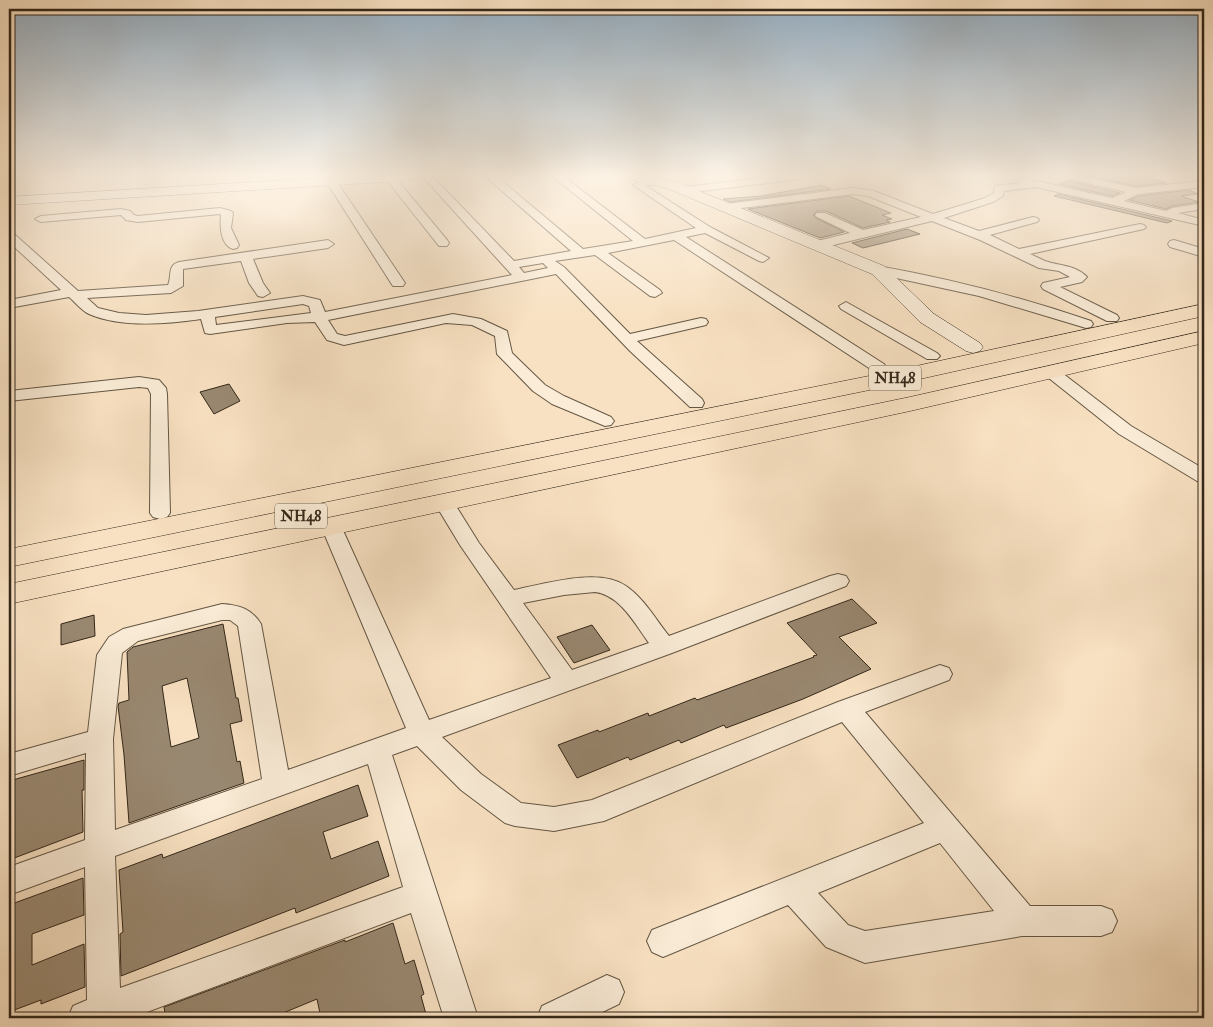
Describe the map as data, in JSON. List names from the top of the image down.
{
  "streets": {
    "highway": ["NH48"]
  }
}
